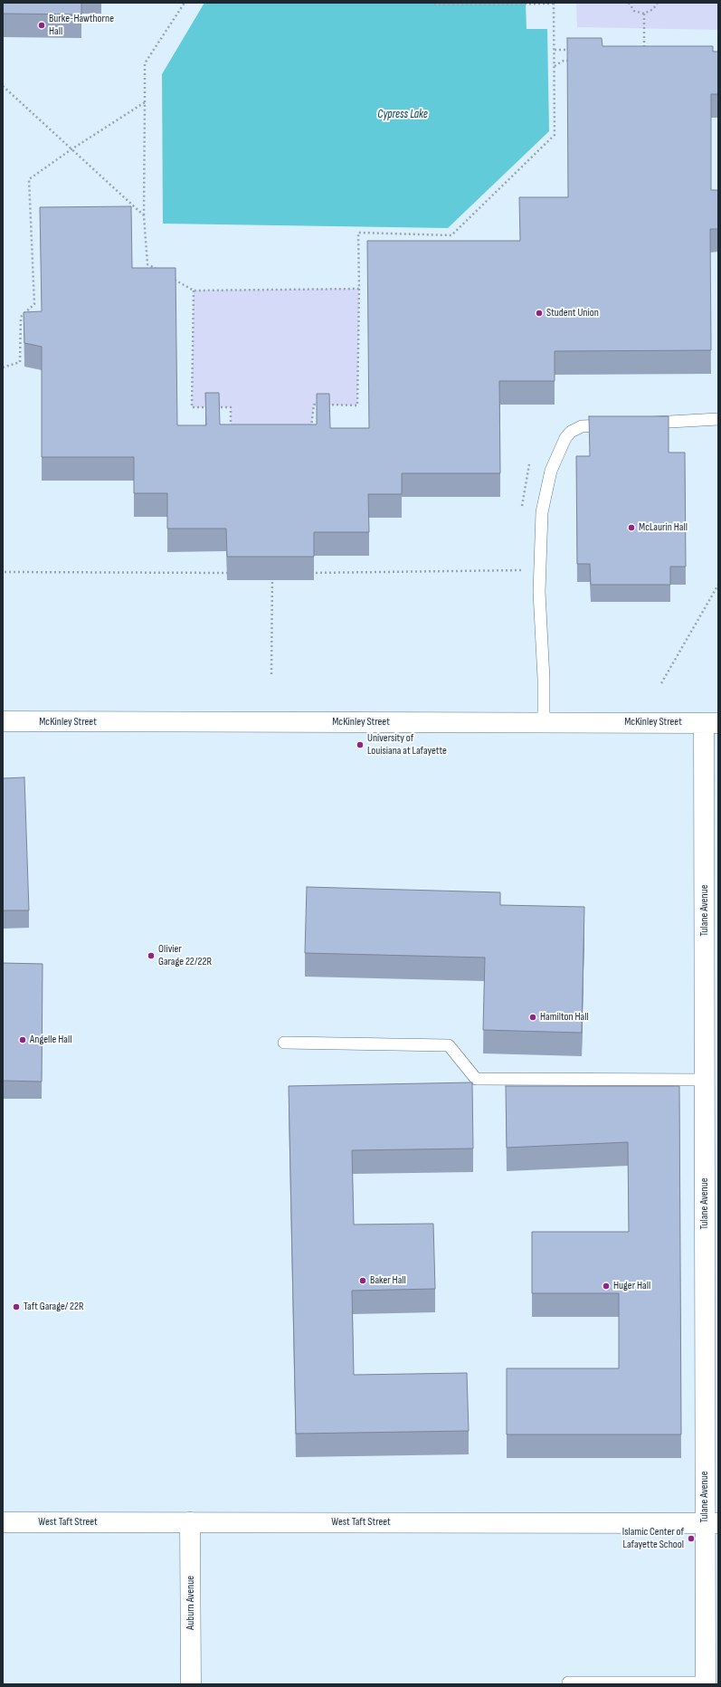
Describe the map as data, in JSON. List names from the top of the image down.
{
  "streets": {
    "street": [
      "McKinley Street",
      "Tulane Avenue",
      "West Taft Street",
      "Auburn Avenue"
    ]
  },
  "crossings": [
    ["McKinley Street", "Tulane Avenue"],
    ["Tulane Avenue", "West Taft Street"],
    ["West Taft Street", "Auburn Avenue"]
  ],
  "water": ["Cypress Lake"],
  "places": [
    "Burke-Hawthorne Hall",
    "Student Union",
    "McLaurin Hall",
    "University of Louisiana at Lafayette",
    "Olivier Garage 22/22R",
    "Hamilton Hall",
    "Angelle Hall",
    "Baker Hall",
    "Huger Hall",
    "Taft Garage/ 22R",
    "Islamic Center of Lafayette School"
  ]
}
